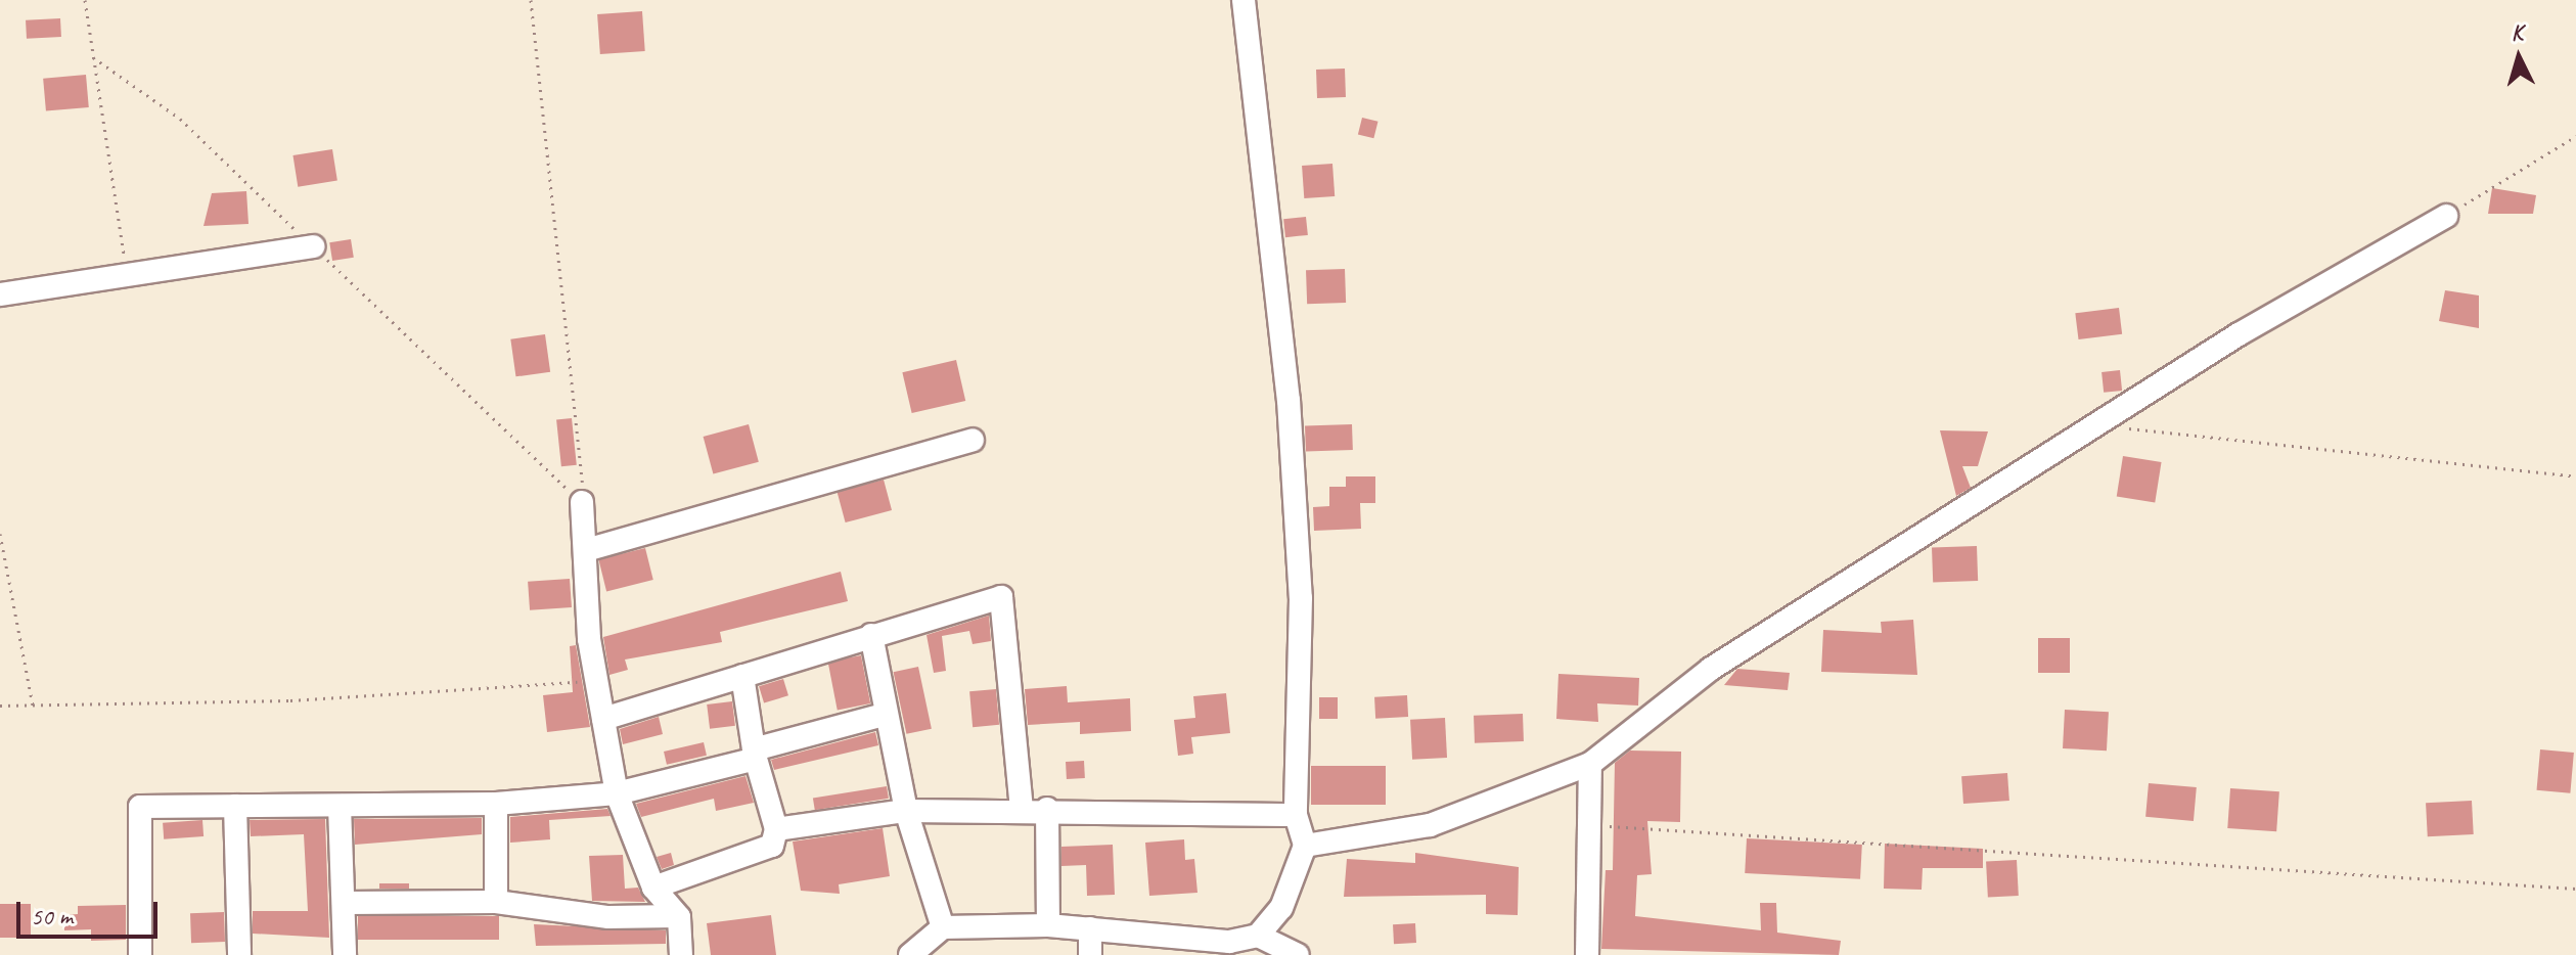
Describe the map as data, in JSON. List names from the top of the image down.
{
  "scale_bar": "50 m",
  "north": "top"
}
